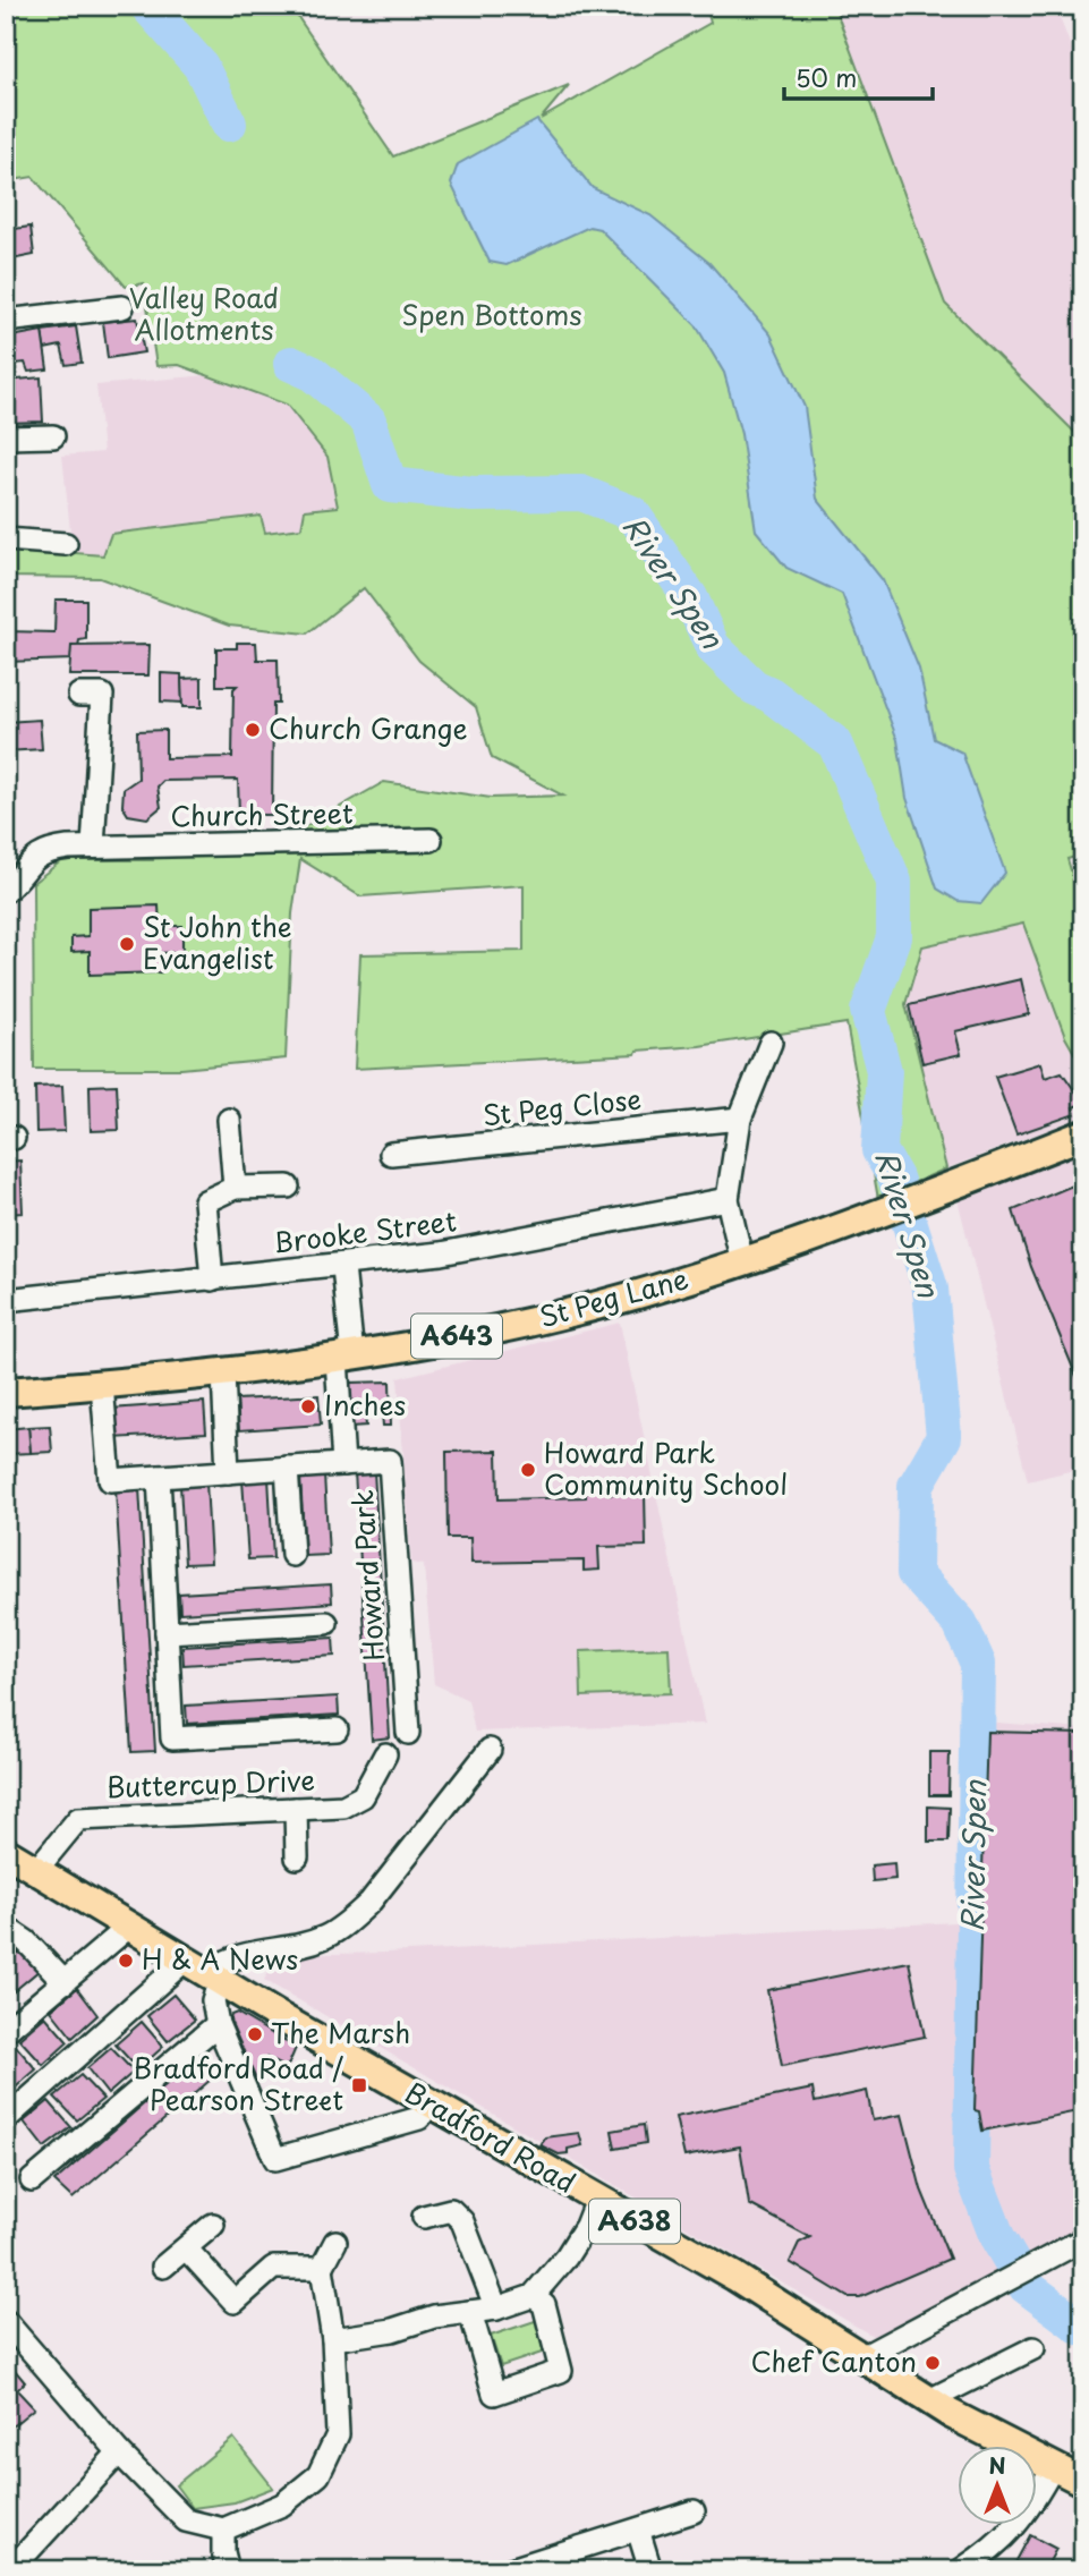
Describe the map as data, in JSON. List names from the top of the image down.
{
  "streets": {
    "main road": [
      "St Peg Lane",
      "A643",
      "Bradford Road",
      "A638"
    ],
    "street": [
      "Church Street",
      "St Peg Close",
      "Brooke Street",
      "Howard Park",
      "Buttercup Drive"
    ]
  },
  "crossings": [
    ["Brooke Street", "Howard Park"],
    ["St Peg Lane", "Howard Park"],
    ["Buttercup Drive", "A638"],
    ["Bradford Road", "A638"]
  ],
  "water": ["River Spen"],
  "parks": ["Valley Road Allotments", "Spen Bottoms"],
  "places": {
    "other": [
      "Church Grange",
      "St John the Evangelist",
      "Inches",
      "Howard Park Community School",
      "H & A News",
      "The Marsh",
      "Chef Canton"
    ],
    "transit": ["Bradford Road / Pearson Street"]
  },
  "scale_bar": "50 m",
  "north": "top"
}
